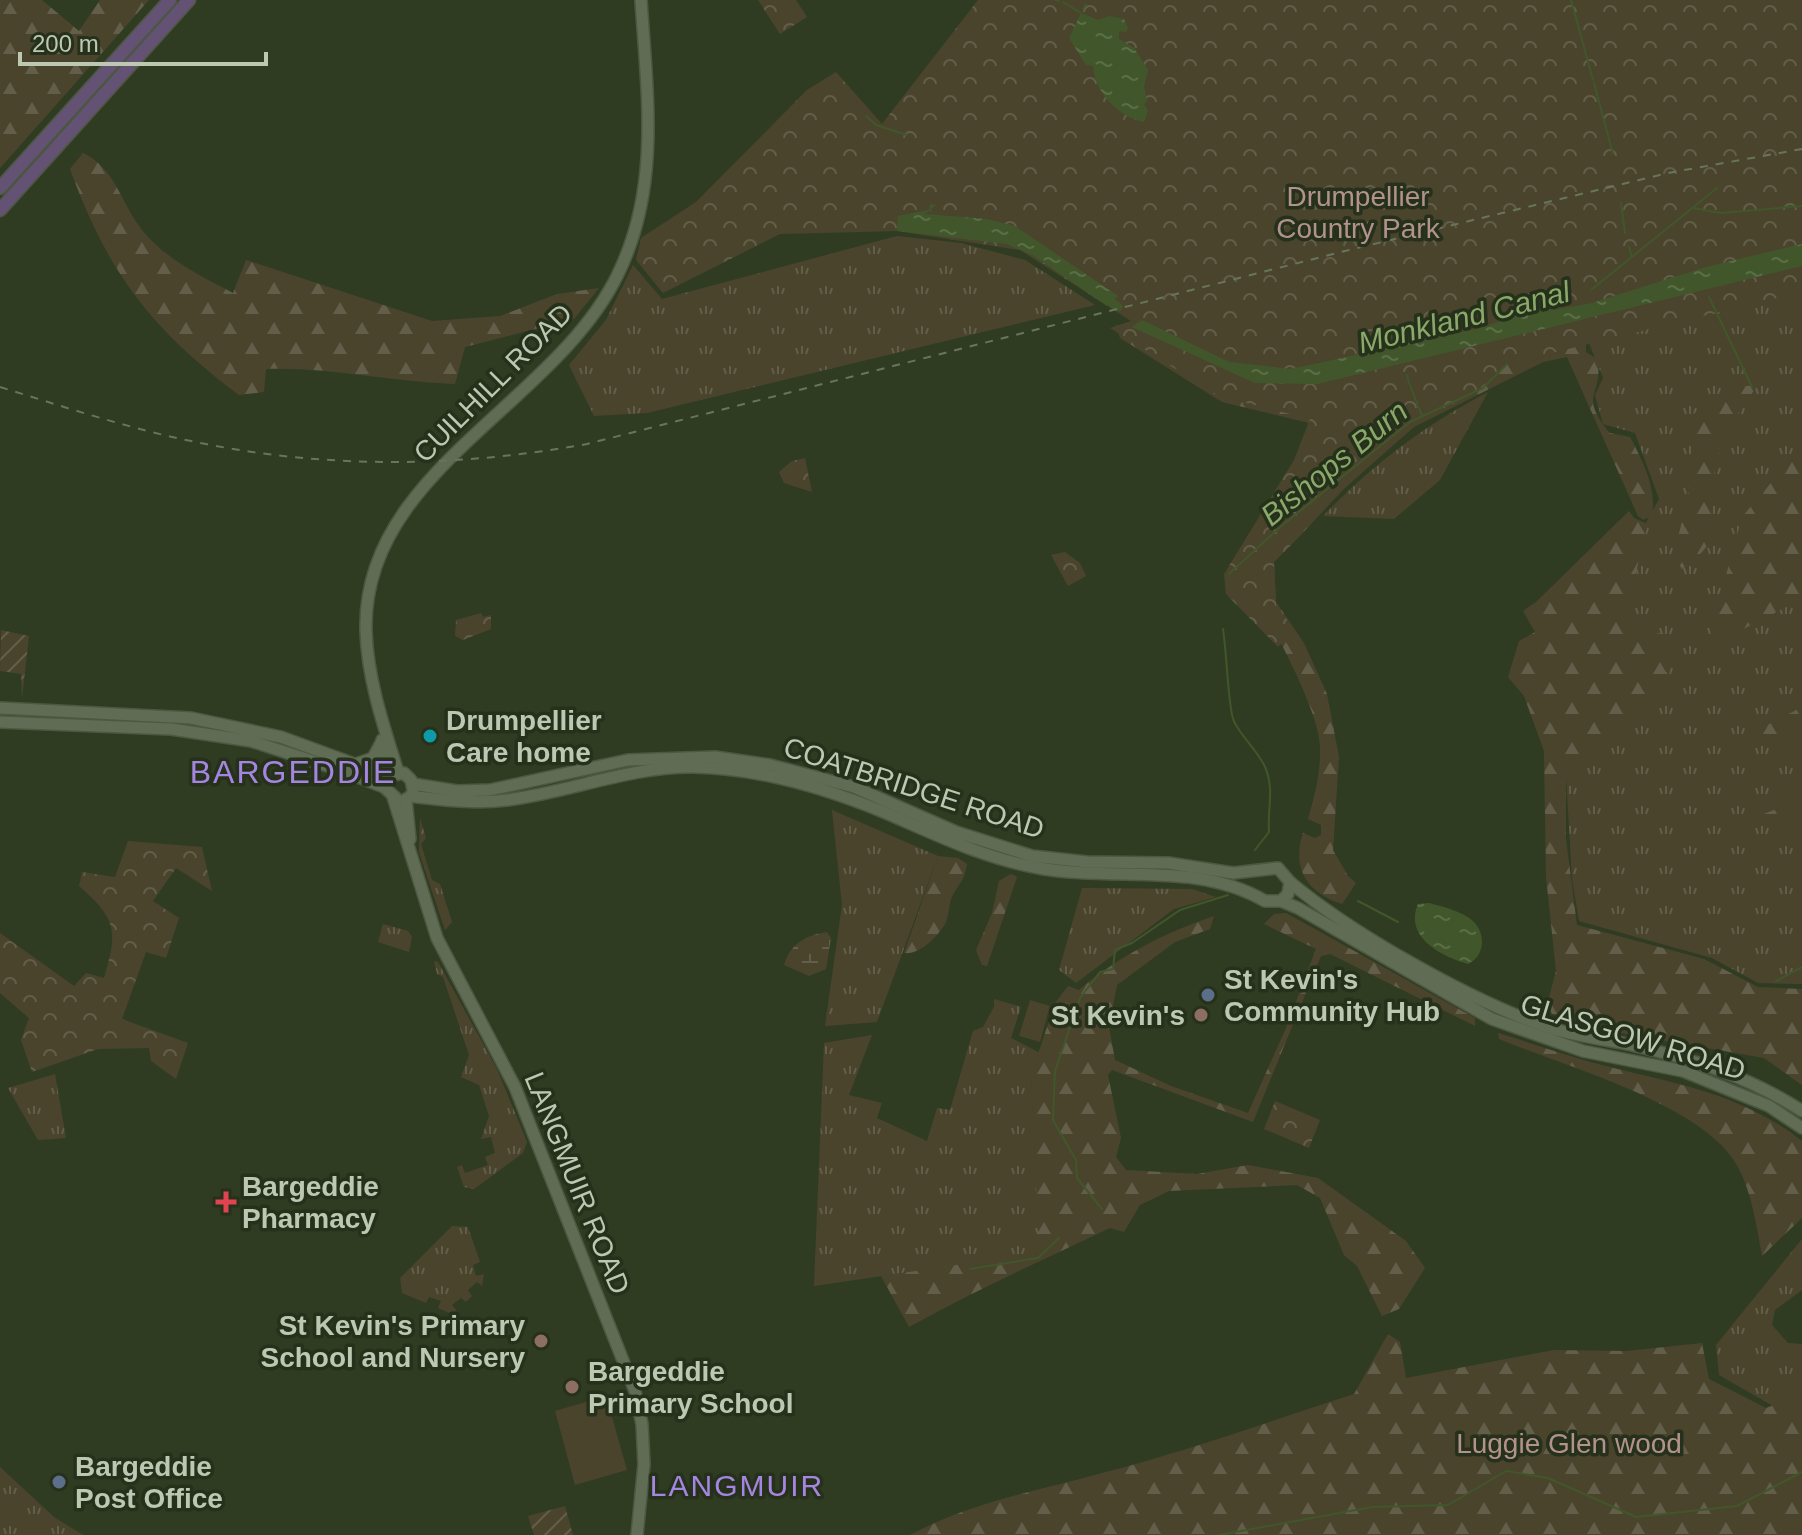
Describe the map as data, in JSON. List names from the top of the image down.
{
  "streets": {
    "main road": [
      "CUILHILL ROAD",
      "COATBRIDGE ROAD",
      "GLASGOW ROAD",
      "LANGMUIR ROAD"
    ]
  },
  "crossings": [
    ["COATBRIDGE ROAD", "GLASGOW ROAD"],
    ["COATBRIDGE ROAD", "LANGMUIR ROAD"]
  ],
  "districts": ["BARGEDDIE", "LANGMUIR"],
  "water": ["Monkland Canal", "Bishops Burn"],
  "parks": ["Drumpellier Country Park", "Luggie Glen wood"],
  "places": {
    "other": [
      "Drumpellier Care home",
      "St Kevin's Community Hub",
      "St Kevin's",
      "St Kevin's Primary School and Nursery",
      "Bargeddie Primary School",
      "Bargeddie Post Office"
    ],
    "health": ["Bargeddie Pharmacy"]
  },
  "scale_bar": "200 m"
}
